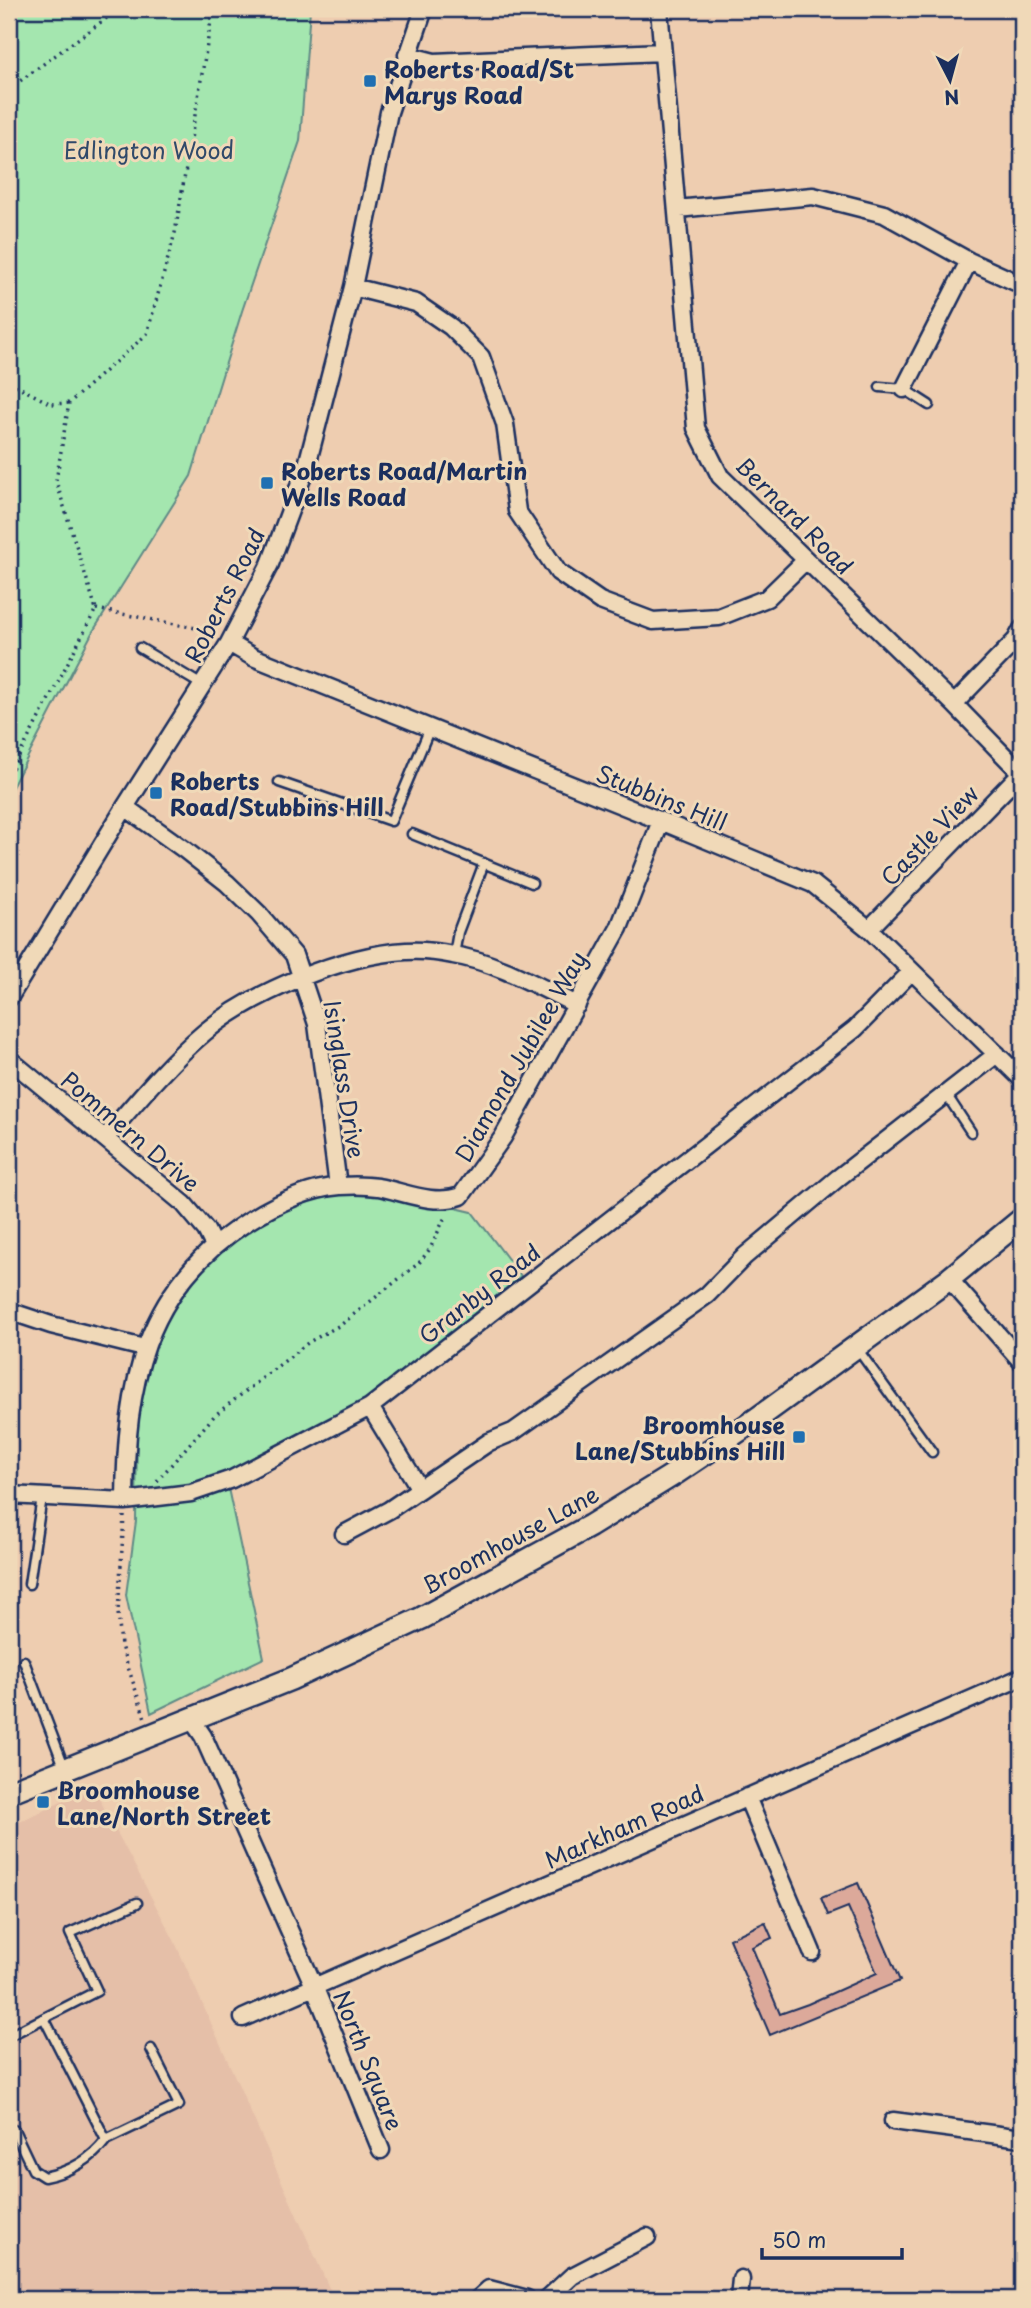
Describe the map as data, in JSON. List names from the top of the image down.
{
  "streets": {
    "street": [
      "Bernard Road",
      "Roberts Road",
      "Stubbins Hill",
      "Castle View",
      "Diamond Jubilee Way",
      "Isinglass Drive",
      "Pommern Drive",
      "Granby Road",
      "Broomhouse Lane",
      "Markham Road",
      "North Square"
    ]
  },
  "crossings": [
    ["Bernard Road", "Castle View"],
    ["Roberts Road", "Stubbins Hill"],
    ["Roberts Road", "Isinglass Drive"],
    ["Stubbins Hill", "Castle View"],
    ["Stubbins Hill", "Diamond Jubilee Way"],
    ["Stubbins Hill", "Granby Road"],
    ["Broomhouse Lane", "North Square"],
    ["Markham Road", "North Square"]
  ],
  "parks": ["Edlington Wood"],
  "places": {
    "transit": [
      "Roberts Road/St Marys Road",
      "Roberts Road/Martin Wells Road",
      "Roberts Road/Stubbins Hill",
      "Broomhouse Lane/Stubbins Hill",
      "Broomhouse Lane/North Street"
    ]
  },
  "scale_bar": "50 m",
  "north": "bottom"
}
